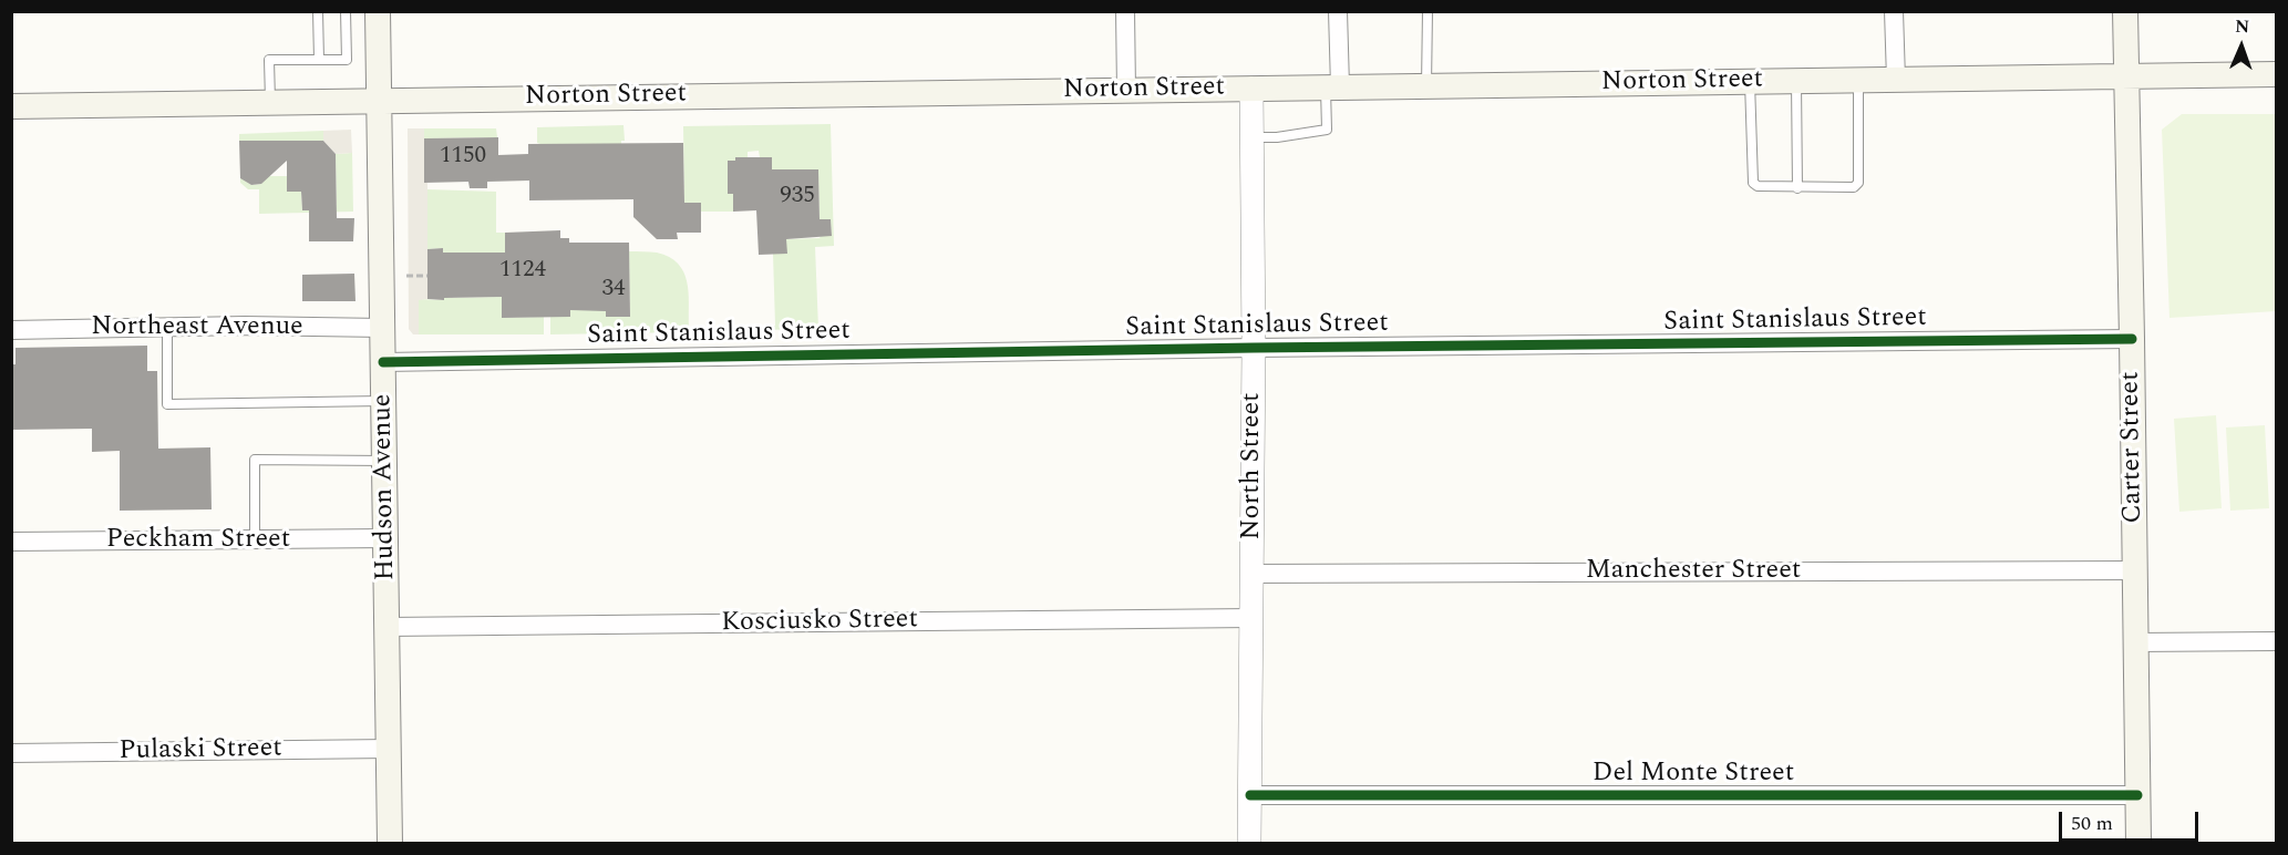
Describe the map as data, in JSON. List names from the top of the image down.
{
  "streets": {
    "main road": ["Norton Street", "Carter Street", "Hudson Avenue"],
    "street": [
      "Saint Stanislaus Street",
      "Northeast Avenue",
      "North Street",
      "Peckham Street",
      "Manchester Street",
      "Kosciusko Street",
      "Pulaski Street",
      "Del Monte Street"
    ]
  },
  "crossings": [
    ["Norton Street", "Carter Street"],
    ["Norton Street", "North Street"],
    ["Norton Street", "Hudson Avenue"],
    ["Saint Stanislaus Street", "Carter Street"],
    ["Saint Stanislaus Street", "North Street"],
    ["Saint Stanislaus Street", "Hudson Avenue"],
    ["Northeast Avenue", "Hudson Avenue"],
    ["Carter Street", "Manchester Street"],
    ["Carter Street", "Del Monte Street"],
    ["North Street", "Manchester Street"],
    ["North Street", "Kosciusko Street"],
    ["North Street", "Del Monte Street"],
    ["Hudson Avenue", "Peckham Street"],
    ["Hudson Avenue", "Kosciusko Street"],
    ["Hudson Avenue", "Pulaski Street"]
  ],
  "house_numbers": [
    "1150",
    "935",
    "1124",
    "34"
  ],
  "scale_bar": "50 m",
  "north": "top"
}
